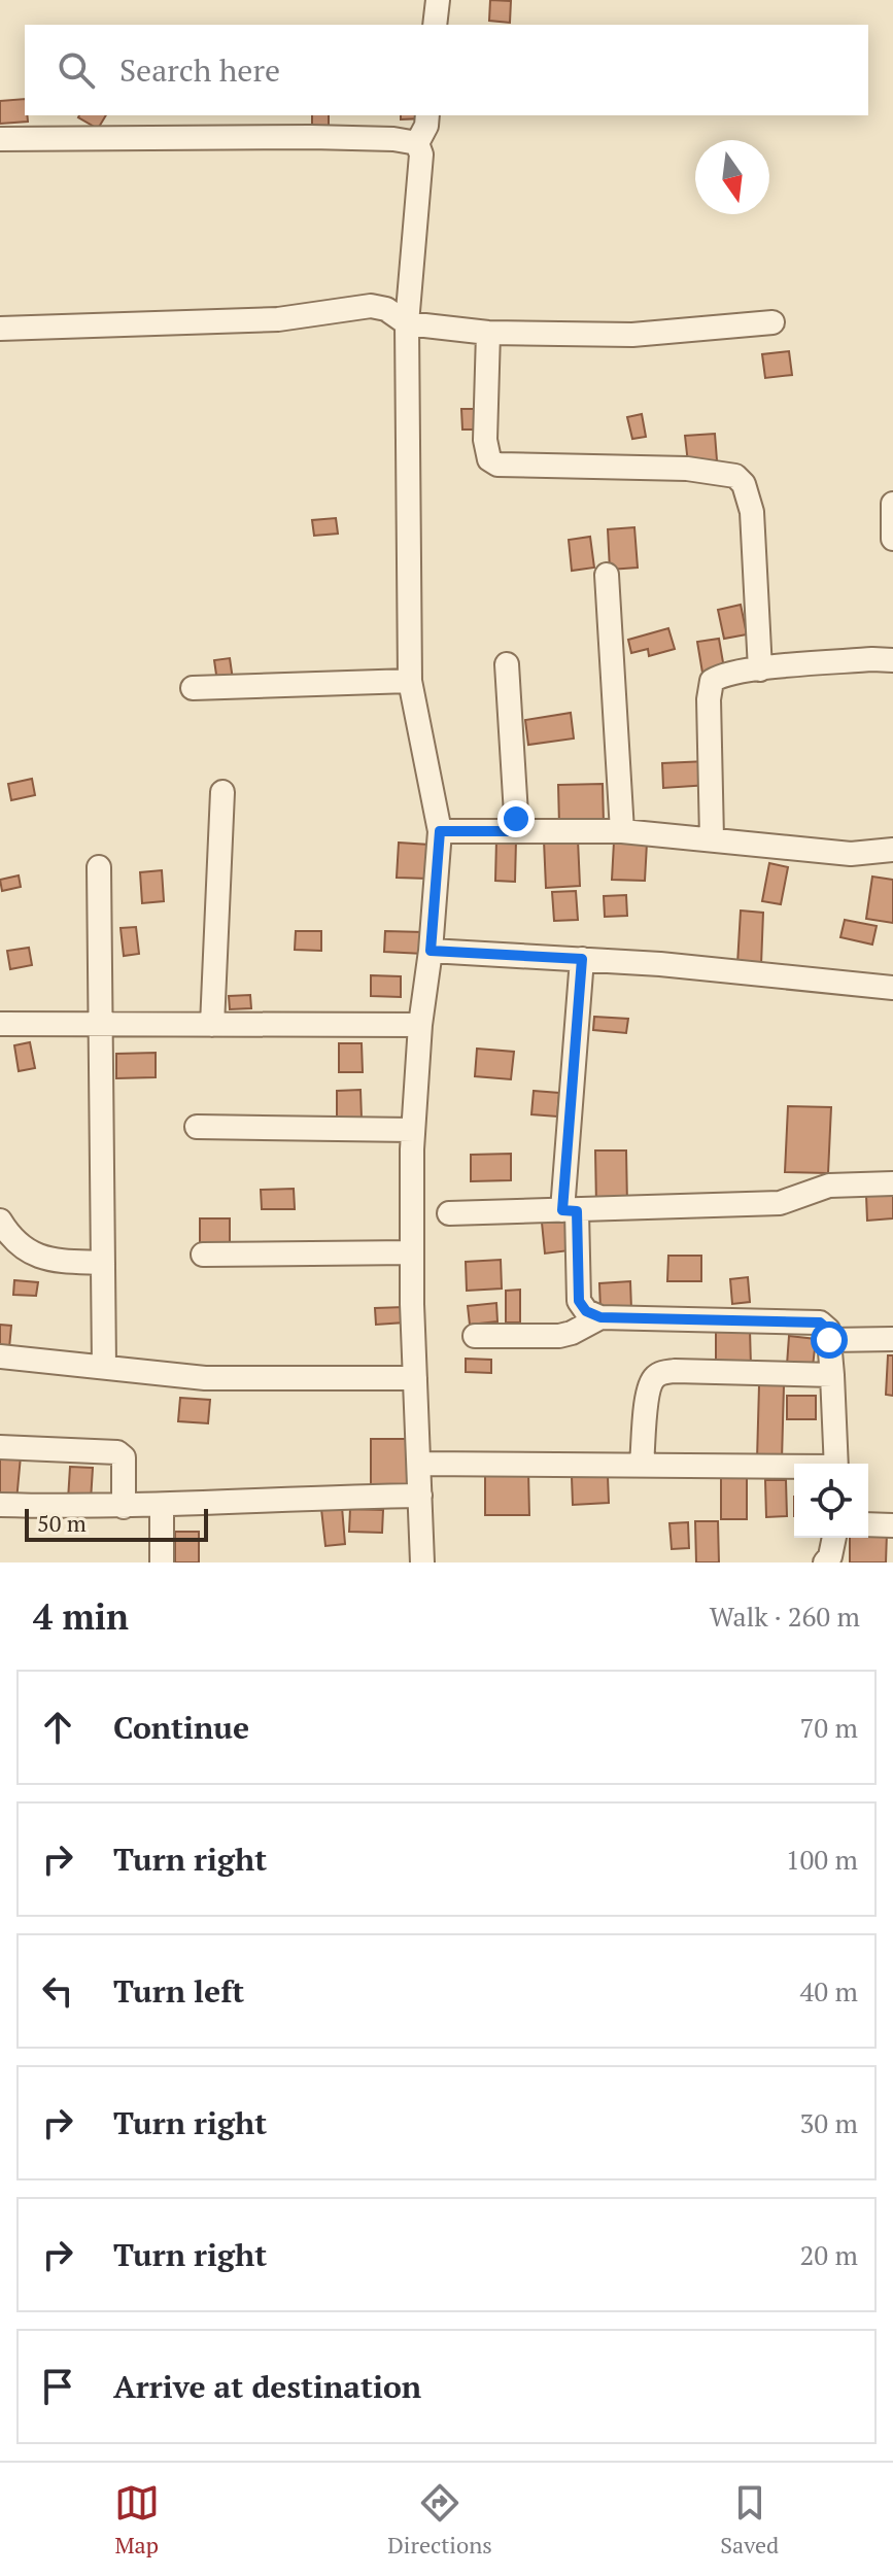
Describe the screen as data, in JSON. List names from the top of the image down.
{
  "scale_bar": "50 m",
  "north": "bottom",
  "page": {
    "search": "Search here",
    "scale": "50 m",
    "heading": ["4 min", "Walk · 260 m"],
    "list": [
      ["Continue", "70 m"],
      ["Turn right", "100 m"],
      ["Turn left", "40 m"],
      ["Turn right", "30 m"],
      ["Turn right", "20 m"],
      "Arrive at destination"
    ],
    "nav": ["Map", "Directions", "Saved"]
  }
}
